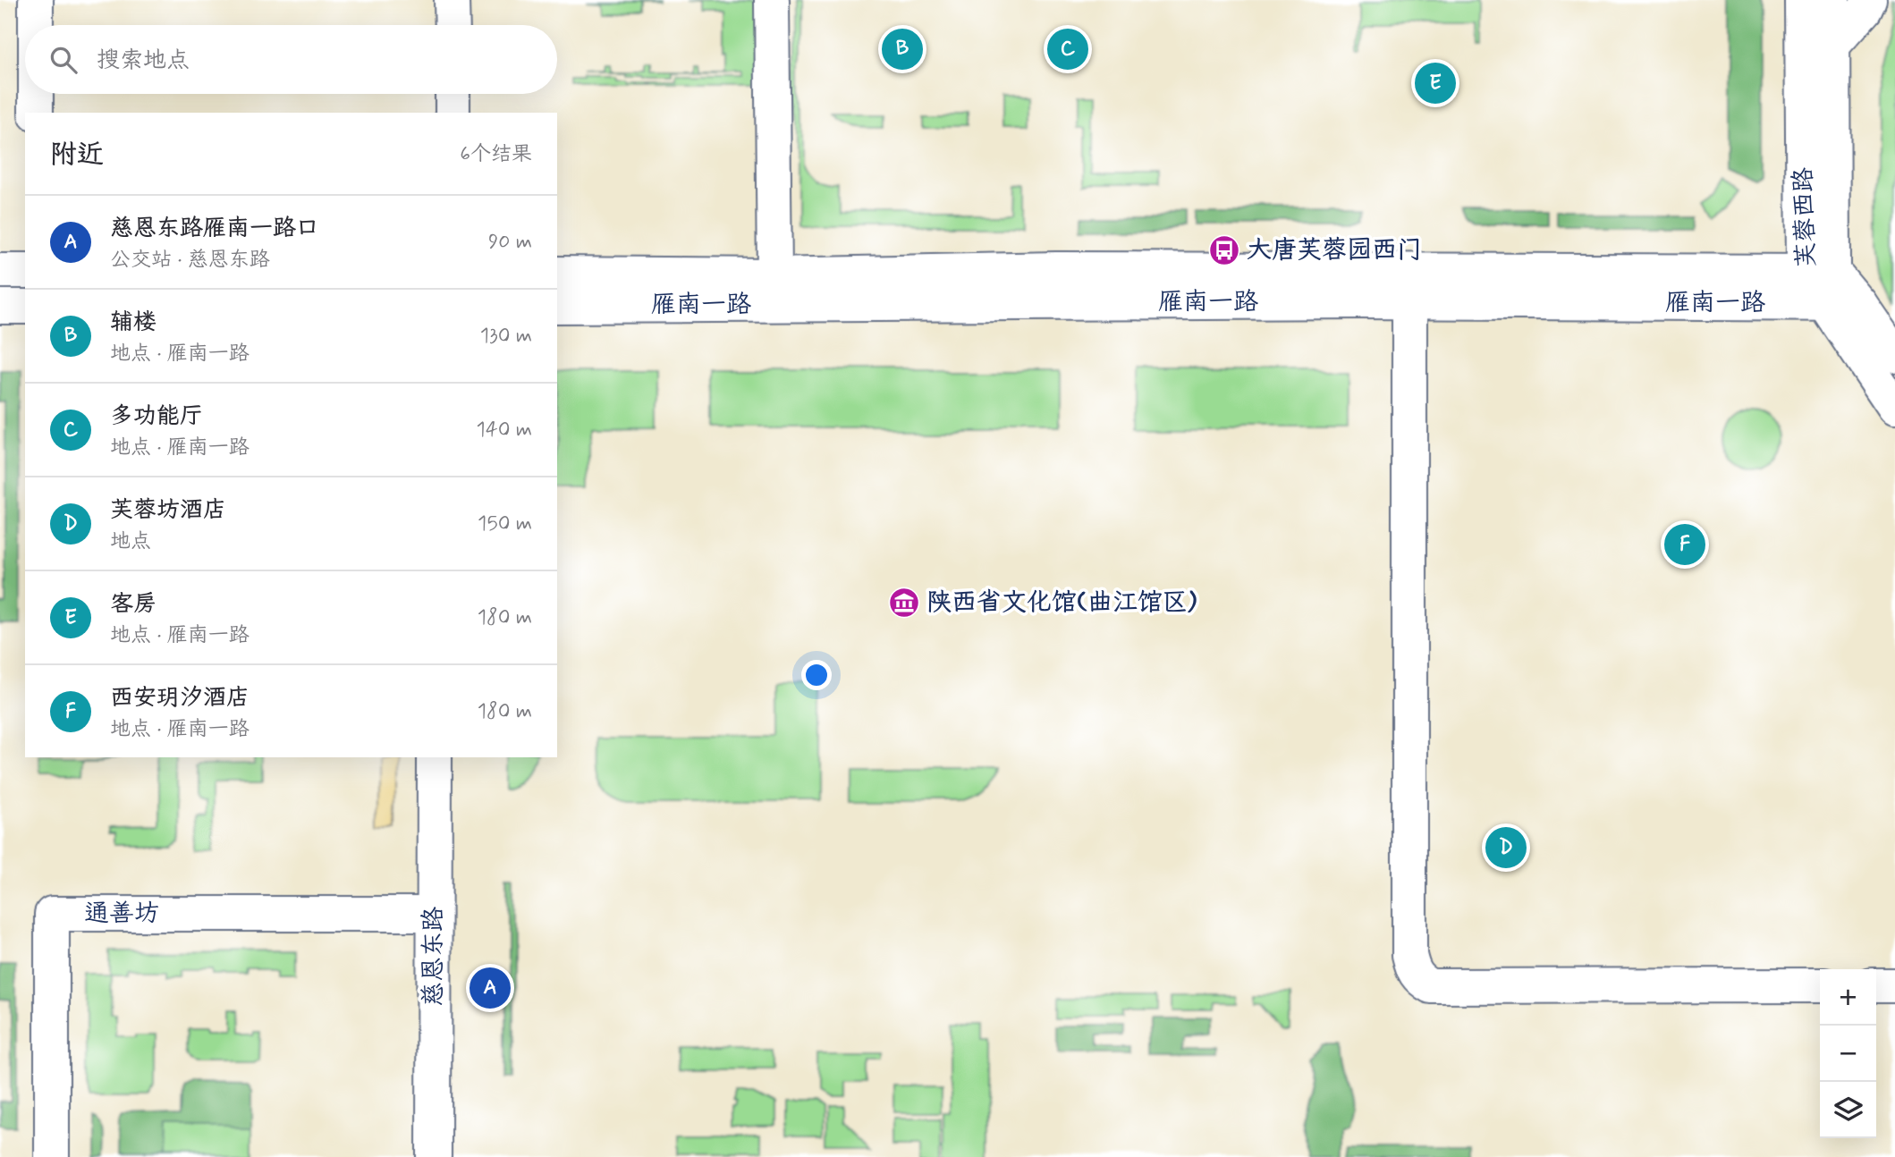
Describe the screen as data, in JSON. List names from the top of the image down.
{
  "streets": {
    "main road": [
      "芙蓉西路",
      "雁南一路",
      "通善坊",
      "慈恩东路"
    ]
  },
  "crossings": [
    ["芙蓉西路", "雁南一路"],
    ["通善坊", "慈恩东路"]
  ],
  "places": {
    "bus stop": ["大唐芙蓉园西门"],
    "museum": ["陕西省文化馆(曲江馆区)"]
  },
  "page": {
    "pins": [
      "B",
      "C",
      "E",
      "F",
      "D",
      "A"
    ],
    "search": "搜索地点",
    "heading": ["附近", "6个结果"],
    "list": [
      {
        "mark": "A",
        "name": "慈恩东路雁南一路口",
        "note": "公交站 · 慈恩东路",
        "value": "90 m"
      },
      {
        "mark": "B",
        "name": "辅楼",
        "note": "地点 · 雁南一路",
        "value": "130 m"
      },
      {
        "mark": "C",
        "name": "多功能厅",
        "note": "地点 · 雁南一路",
        "value": "140 m"
      },
      {
        "mark": "D",
        "name": "芙蓉坊酒店",
        "note": "地点",
        "value": "150 m"
      },
      {
        "mark": "E",
        "name": "客房",
        "note": "地点 · 雁南一路",
        "value": "180 m"
      },
      {
        "mark": "F",
        "name": "西安玥汐酒店",
        "note": "地点 · 雁南一路",
        "value": "180 m"
      }
    ],
    "map_buttons": ["+", "−"]
  }
}
